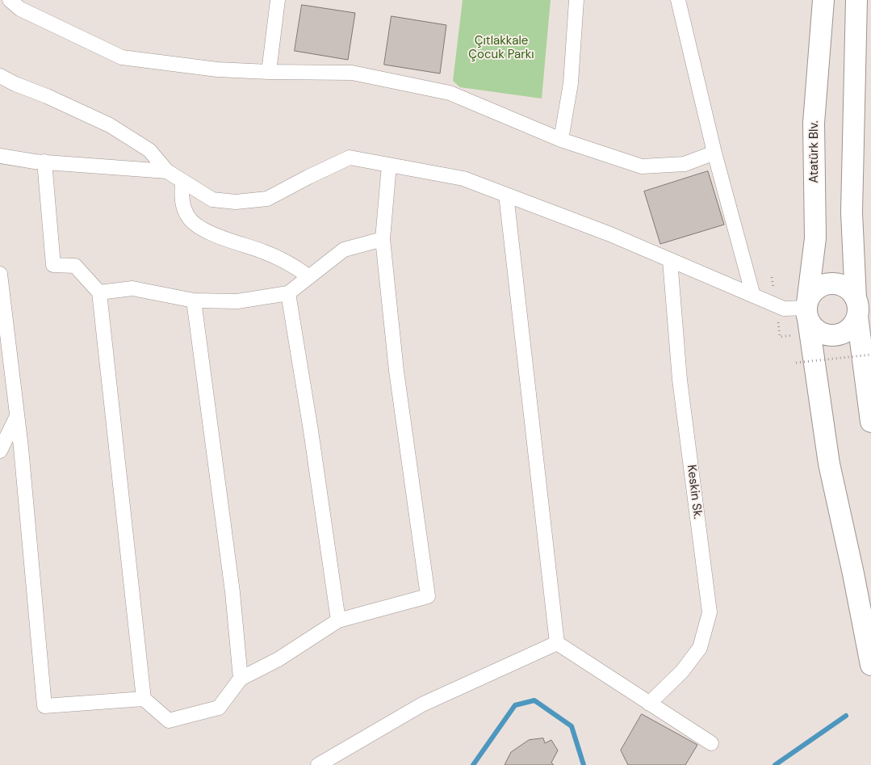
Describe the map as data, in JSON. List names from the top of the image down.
{
  "streets": {
    "main road": ["Atatürk Blv."],
    "street": ["Keskin Sk."]
  },
  "parks": ["Çıtlakkale Çocuk Parkı"]
}
